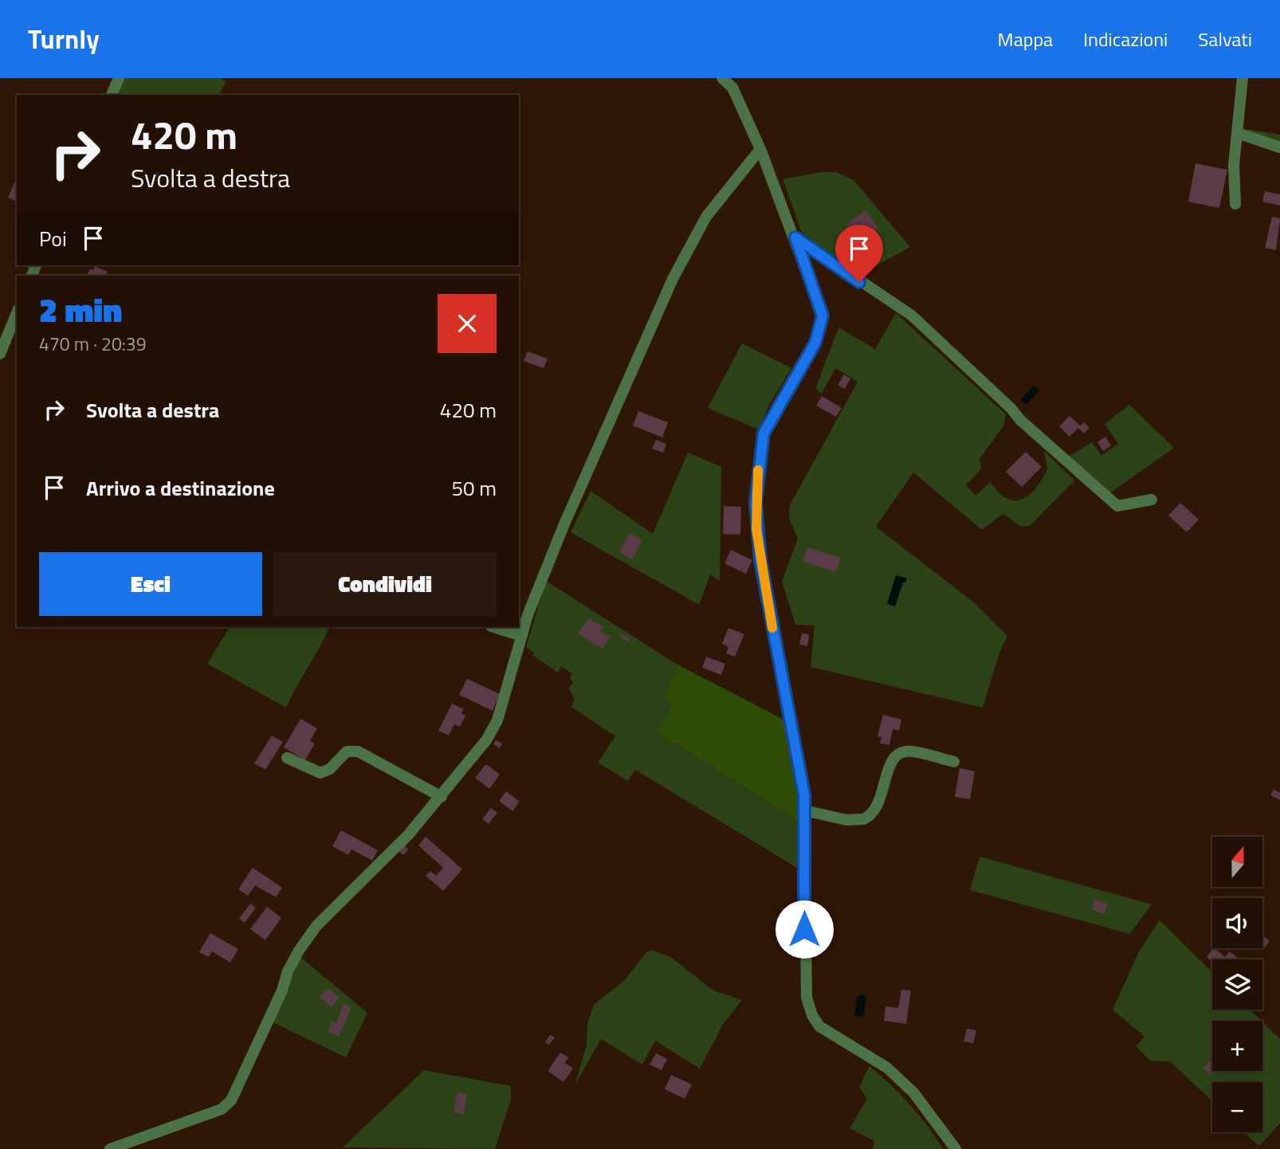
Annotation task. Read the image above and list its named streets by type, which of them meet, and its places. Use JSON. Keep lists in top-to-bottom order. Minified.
{"north":"top","page":{"header":"Turnly","nav":["Mappa","Indicazioni","Salvati"],"turn":["420 m","Svolta a destra"],"then":"Poi","heading":["2 min","470 m · 20:39"],"list":[{"name":"Svolta a destra","value":"420 m"},{"name":"Arrivo a destinazione","value":"50 m"}],"buttons":["Esci","Condividi"],"map_buttons":["+","−"]}}
